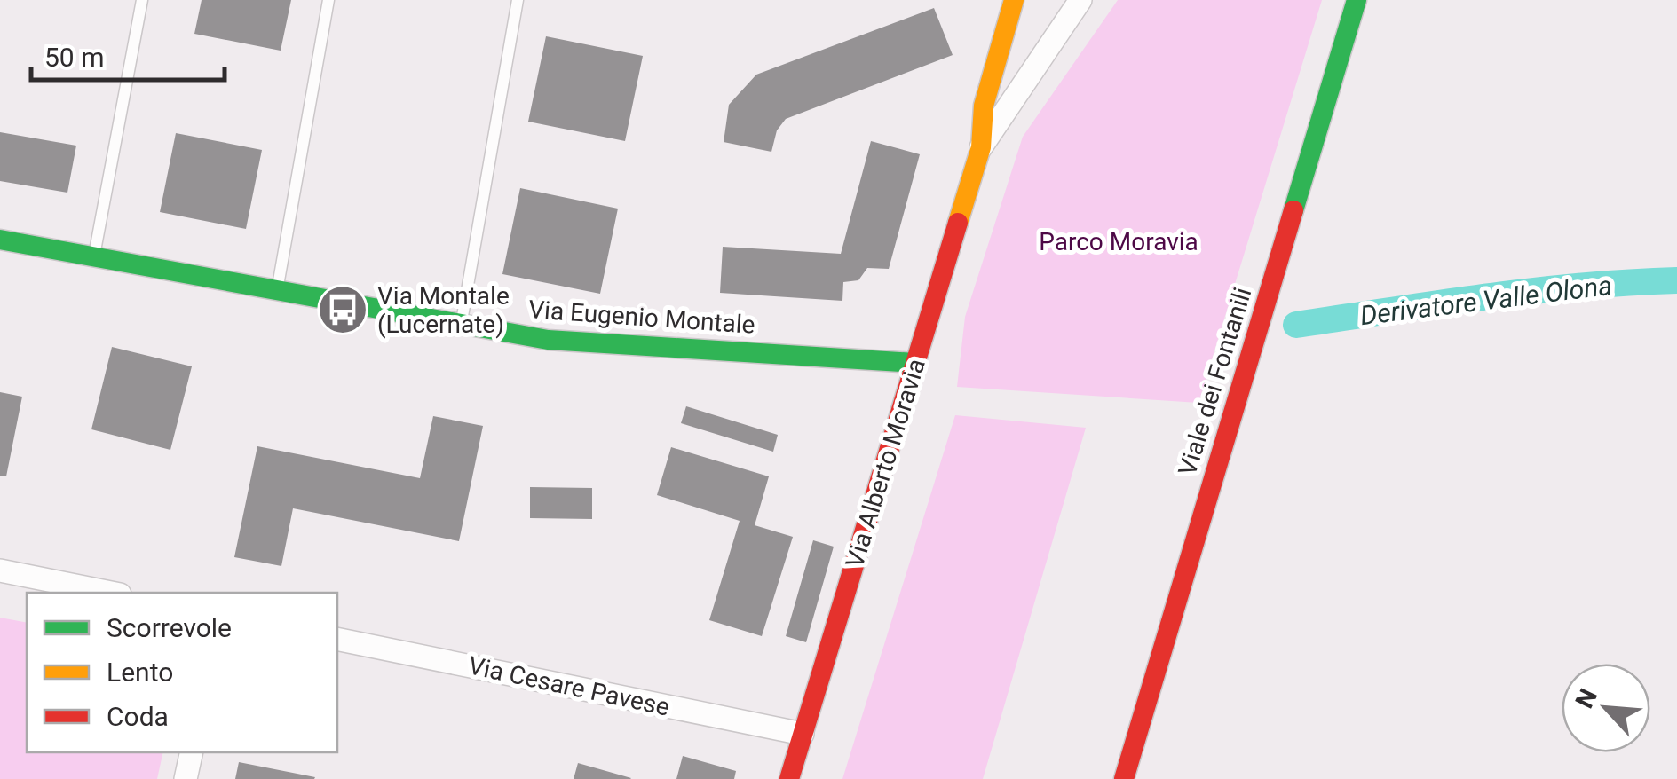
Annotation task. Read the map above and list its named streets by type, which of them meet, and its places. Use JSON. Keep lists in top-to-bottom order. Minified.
{"streets":{"street":["Via Eugenio Montale","Viale dei Fontanili","Via Alberto Moravia","Via Cesare Pavese"]},"crossings":[["Via Eugenio Montale","Via Alberto Moravia"],["Via Alberto Moravia","Via Cesare Pavese"]],"water":["Derivatore Valle Olona"],"parks":["Parco Moravia"],"places":{"bus stop":["Via Montale (Lucernate)"]},"legend":["Scorrevole","Lento","Coda"],"scale_bar":"50 m","north":"top left"}
